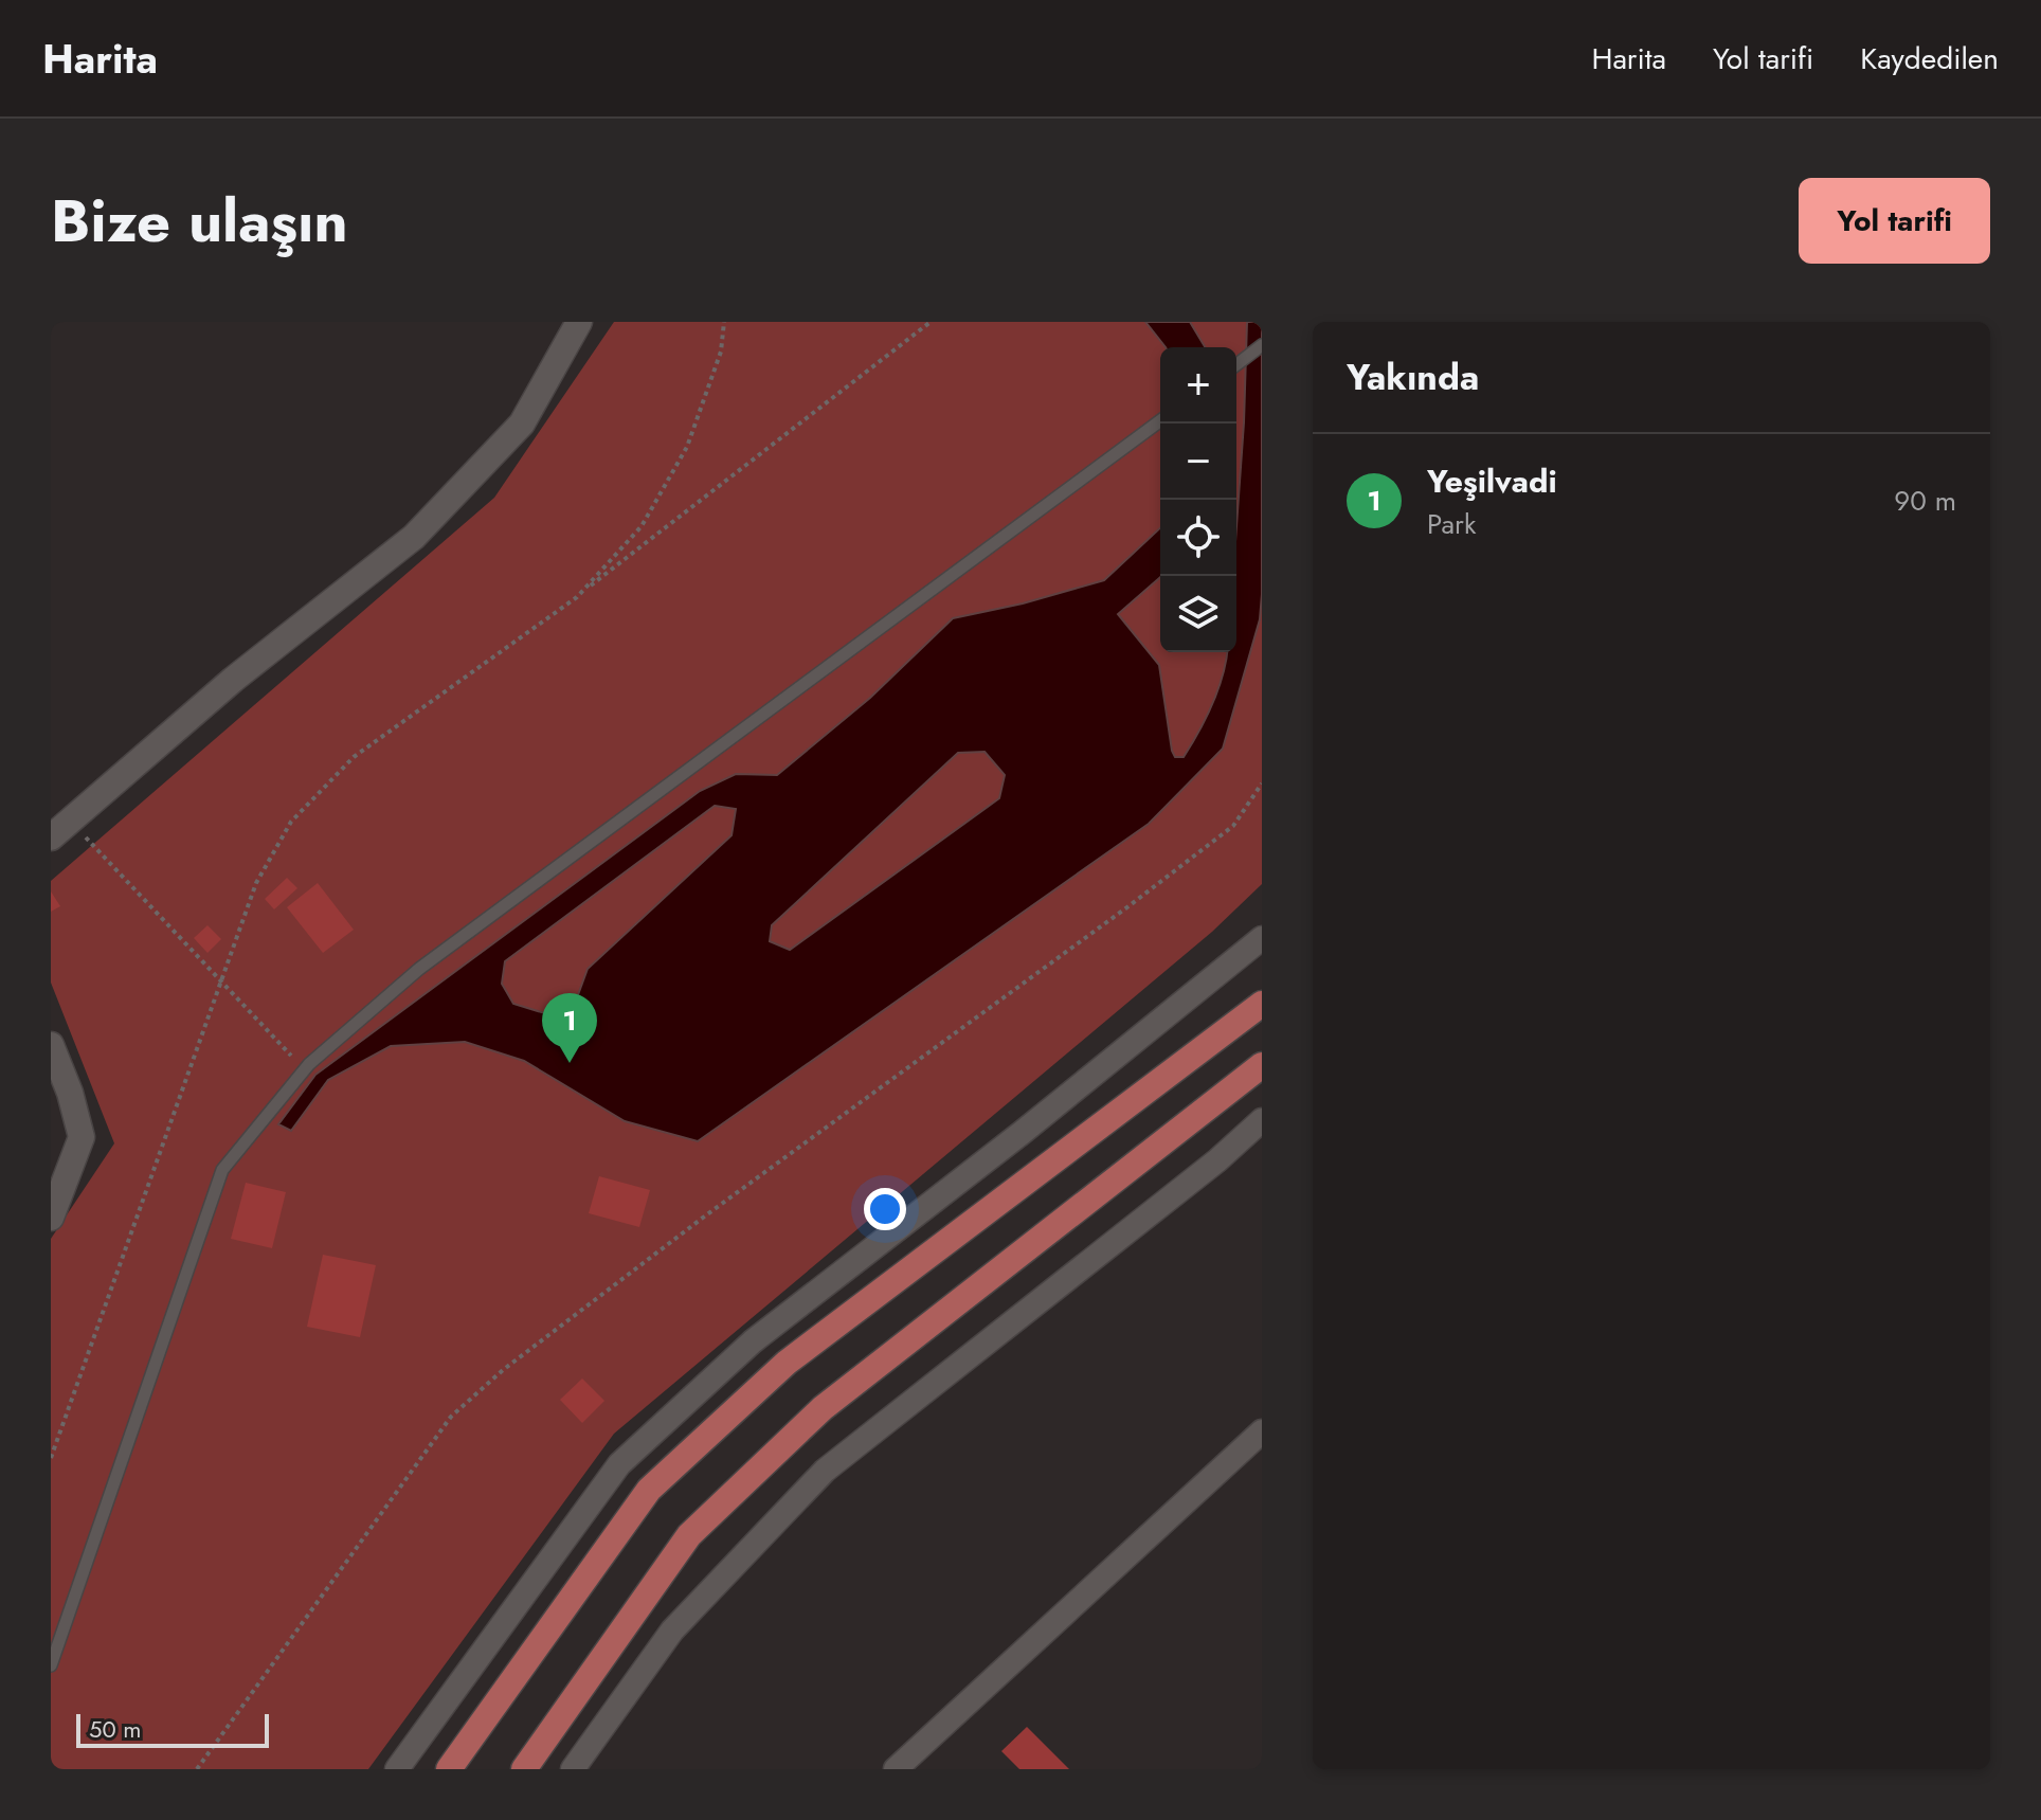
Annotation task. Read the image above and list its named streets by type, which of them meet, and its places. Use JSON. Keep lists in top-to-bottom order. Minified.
{"scale_bar":"50 m","page":{"header":"Harita","nav":["Harita","Yol tarifi","Kaydedilen"],"title":"Bize ulaşın","buttons":"Yol tarifi","heading":"Yakında","map_buttons":["+","−"],"list":[{"mark":"1","name":"Yeşilvadi","note":"Park","value":"90 m"}],"pins":"1","scale":"50 m"}}
